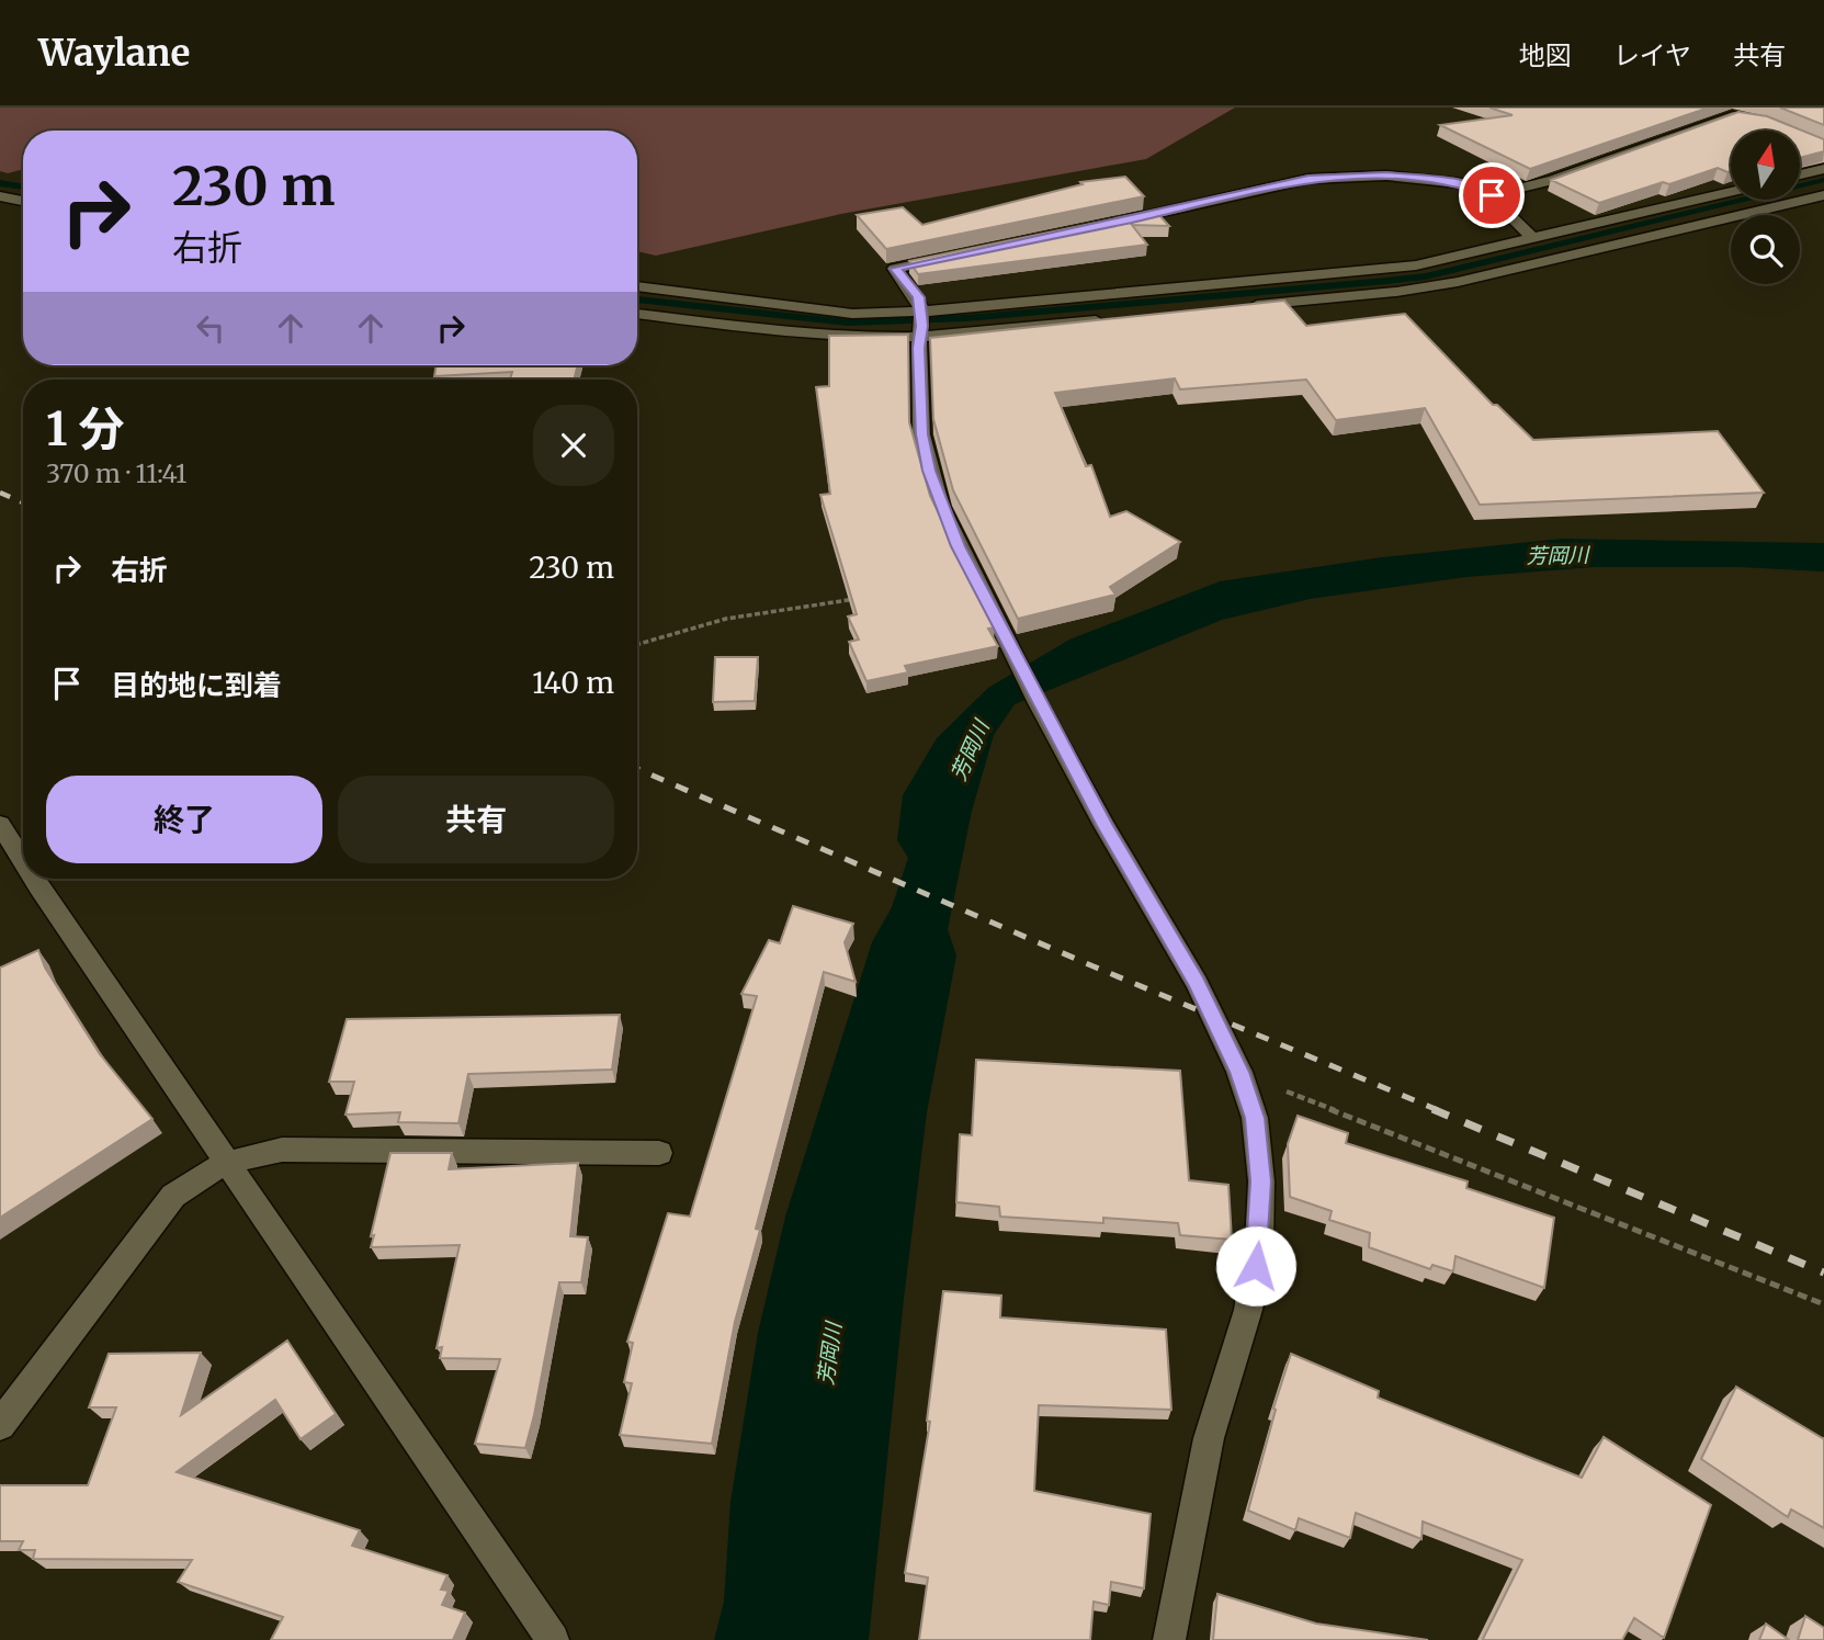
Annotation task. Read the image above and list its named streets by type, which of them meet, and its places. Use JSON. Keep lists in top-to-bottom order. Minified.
{"water":["芳岡川"],"north":"top","page":{"header":"Waylane","nav":["地図","レイヤ","共有"],"turn":["230 m","右折"],"heading":["1 分","370 m · 11:41"],"list":[{"name":"右折","value":"230 m"},{"name":"目的地に到着","value":"140 m"}],"buttons":["終了","共有"]}}
